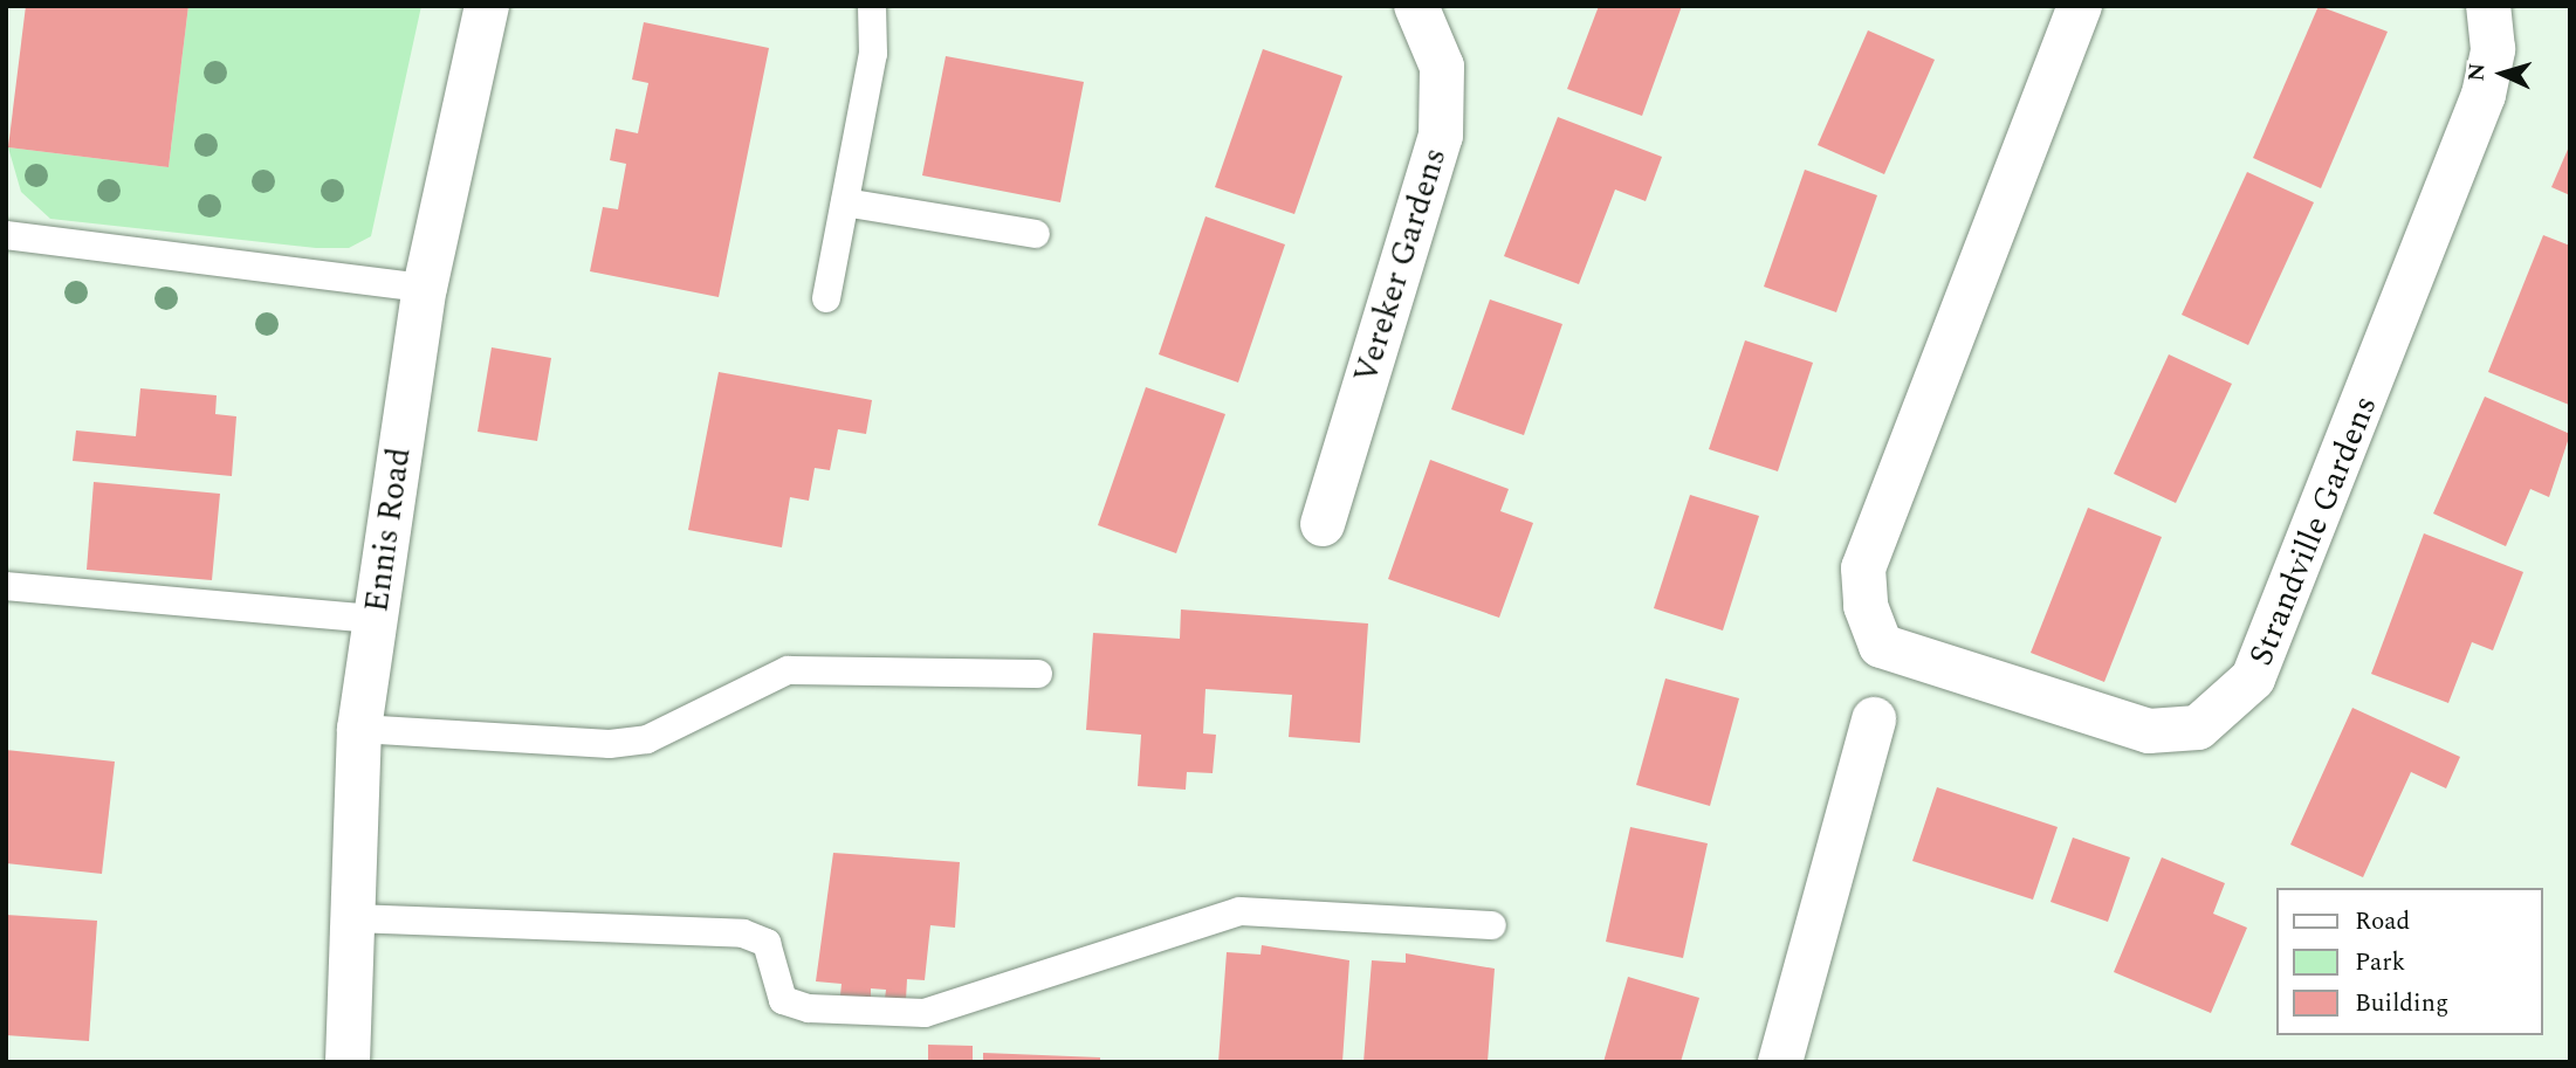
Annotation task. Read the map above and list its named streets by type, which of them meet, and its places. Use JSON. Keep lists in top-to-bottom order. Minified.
{"streets":{"street":["Vereker Gardens","Ennis Road","Strandville Gardens"]},"legend":["Road","Park","Building"],"north":"left"}
